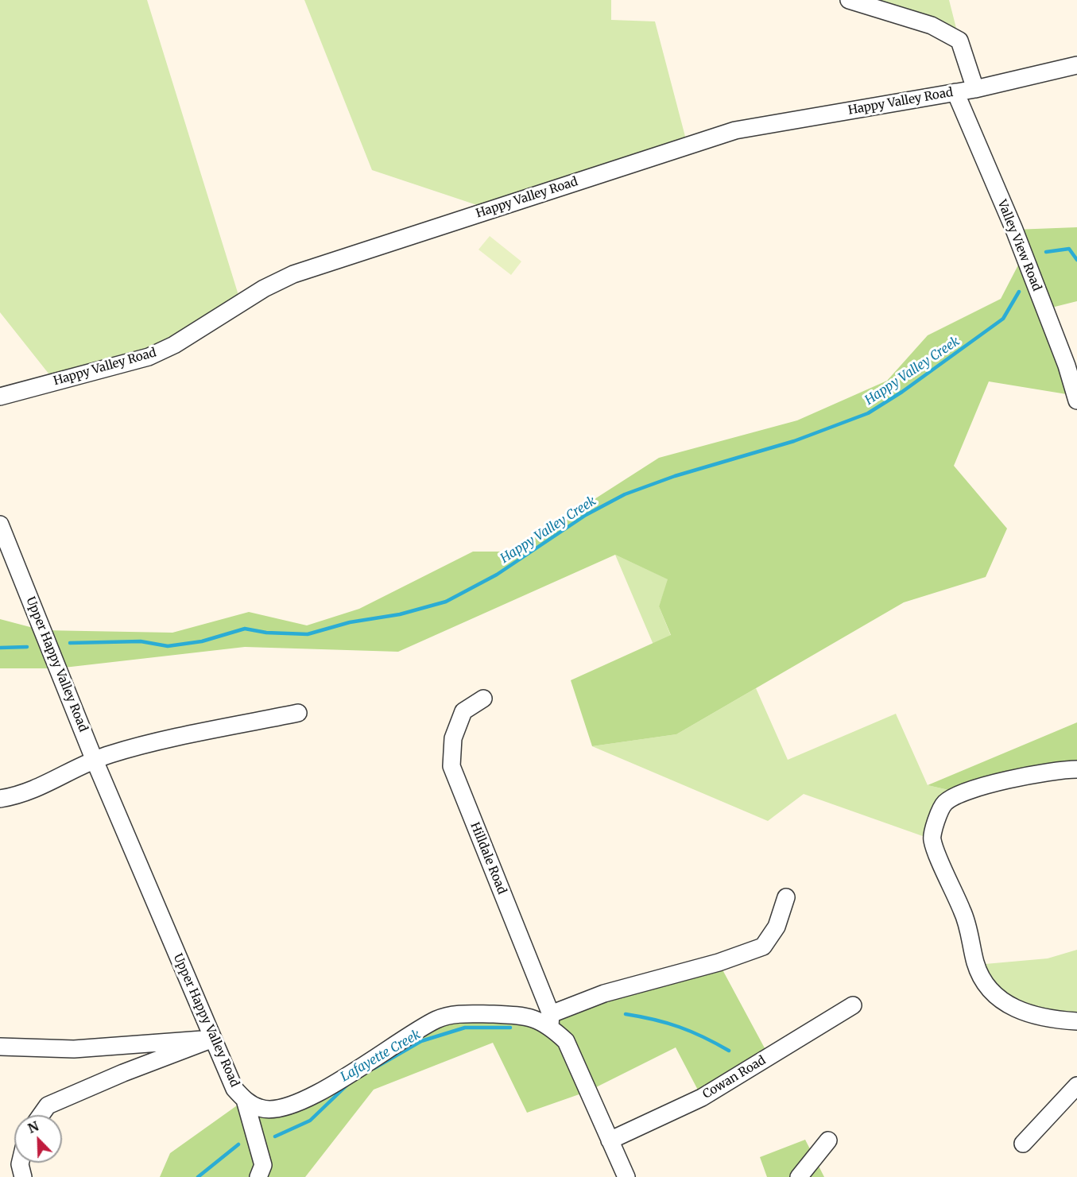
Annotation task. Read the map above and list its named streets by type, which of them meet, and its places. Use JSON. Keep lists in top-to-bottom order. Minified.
{"streets":{"street":["Happy Valley Road","Valley View Road","Upper Happy Valley Road","Hilldale Road","Cowan Road"]},"crossings":[["Happy Valley Road","Valley View Road"],["Upper Happy Valley Road","Hilldale Road"],["Upper Happy Valley Road","Cowan Road"]],"water":["Happy Valley Creek","Lafayette Creek"],"north":"top left"}
